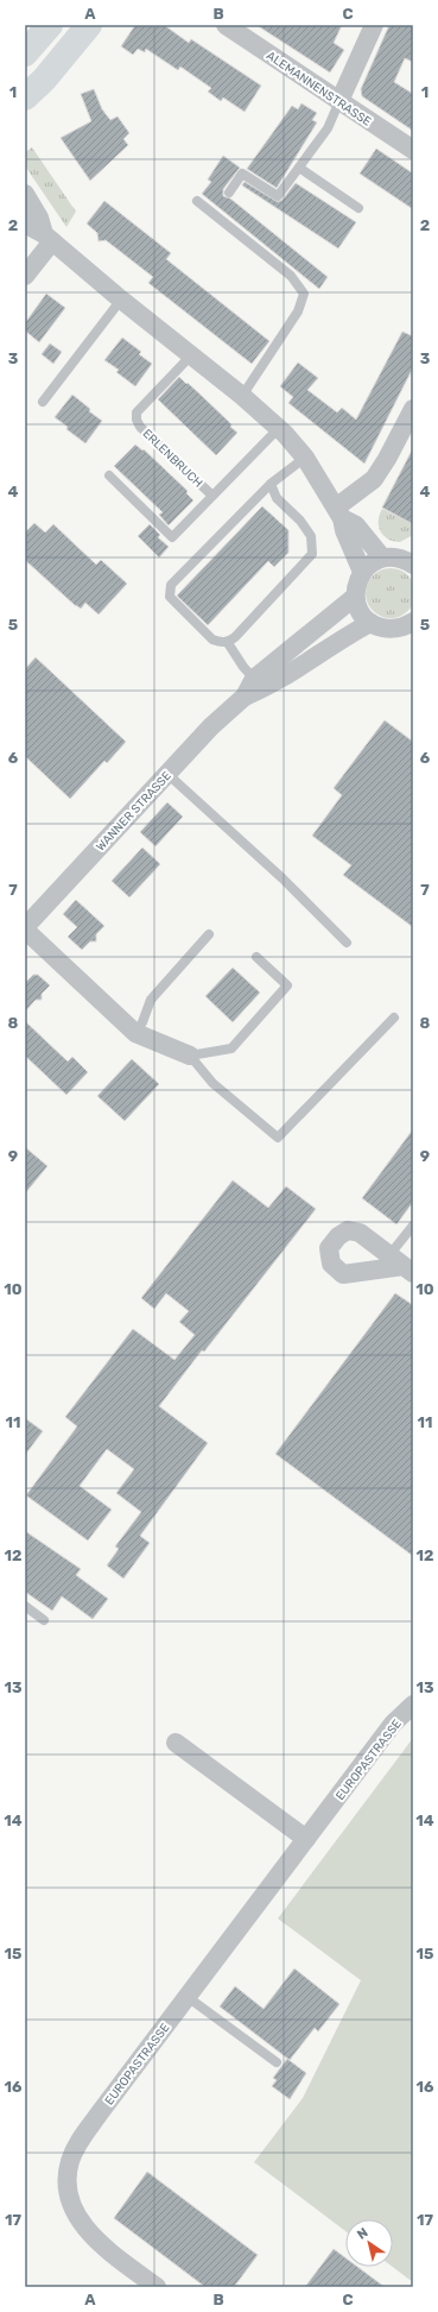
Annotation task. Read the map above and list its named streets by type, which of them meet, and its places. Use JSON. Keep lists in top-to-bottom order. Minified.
{"streets":{"street":["ALEMANNENSTRASSE","WANNER STRASSE","EUROPASTRASSE"],"lane":["ERLENBRUCH"]},"north":"top left","grid":{"columns":["A","B","C"],"rows":["1","2","3","4","5","6","7","8","9","10","11","12","13","14","15","16","17"]}}
